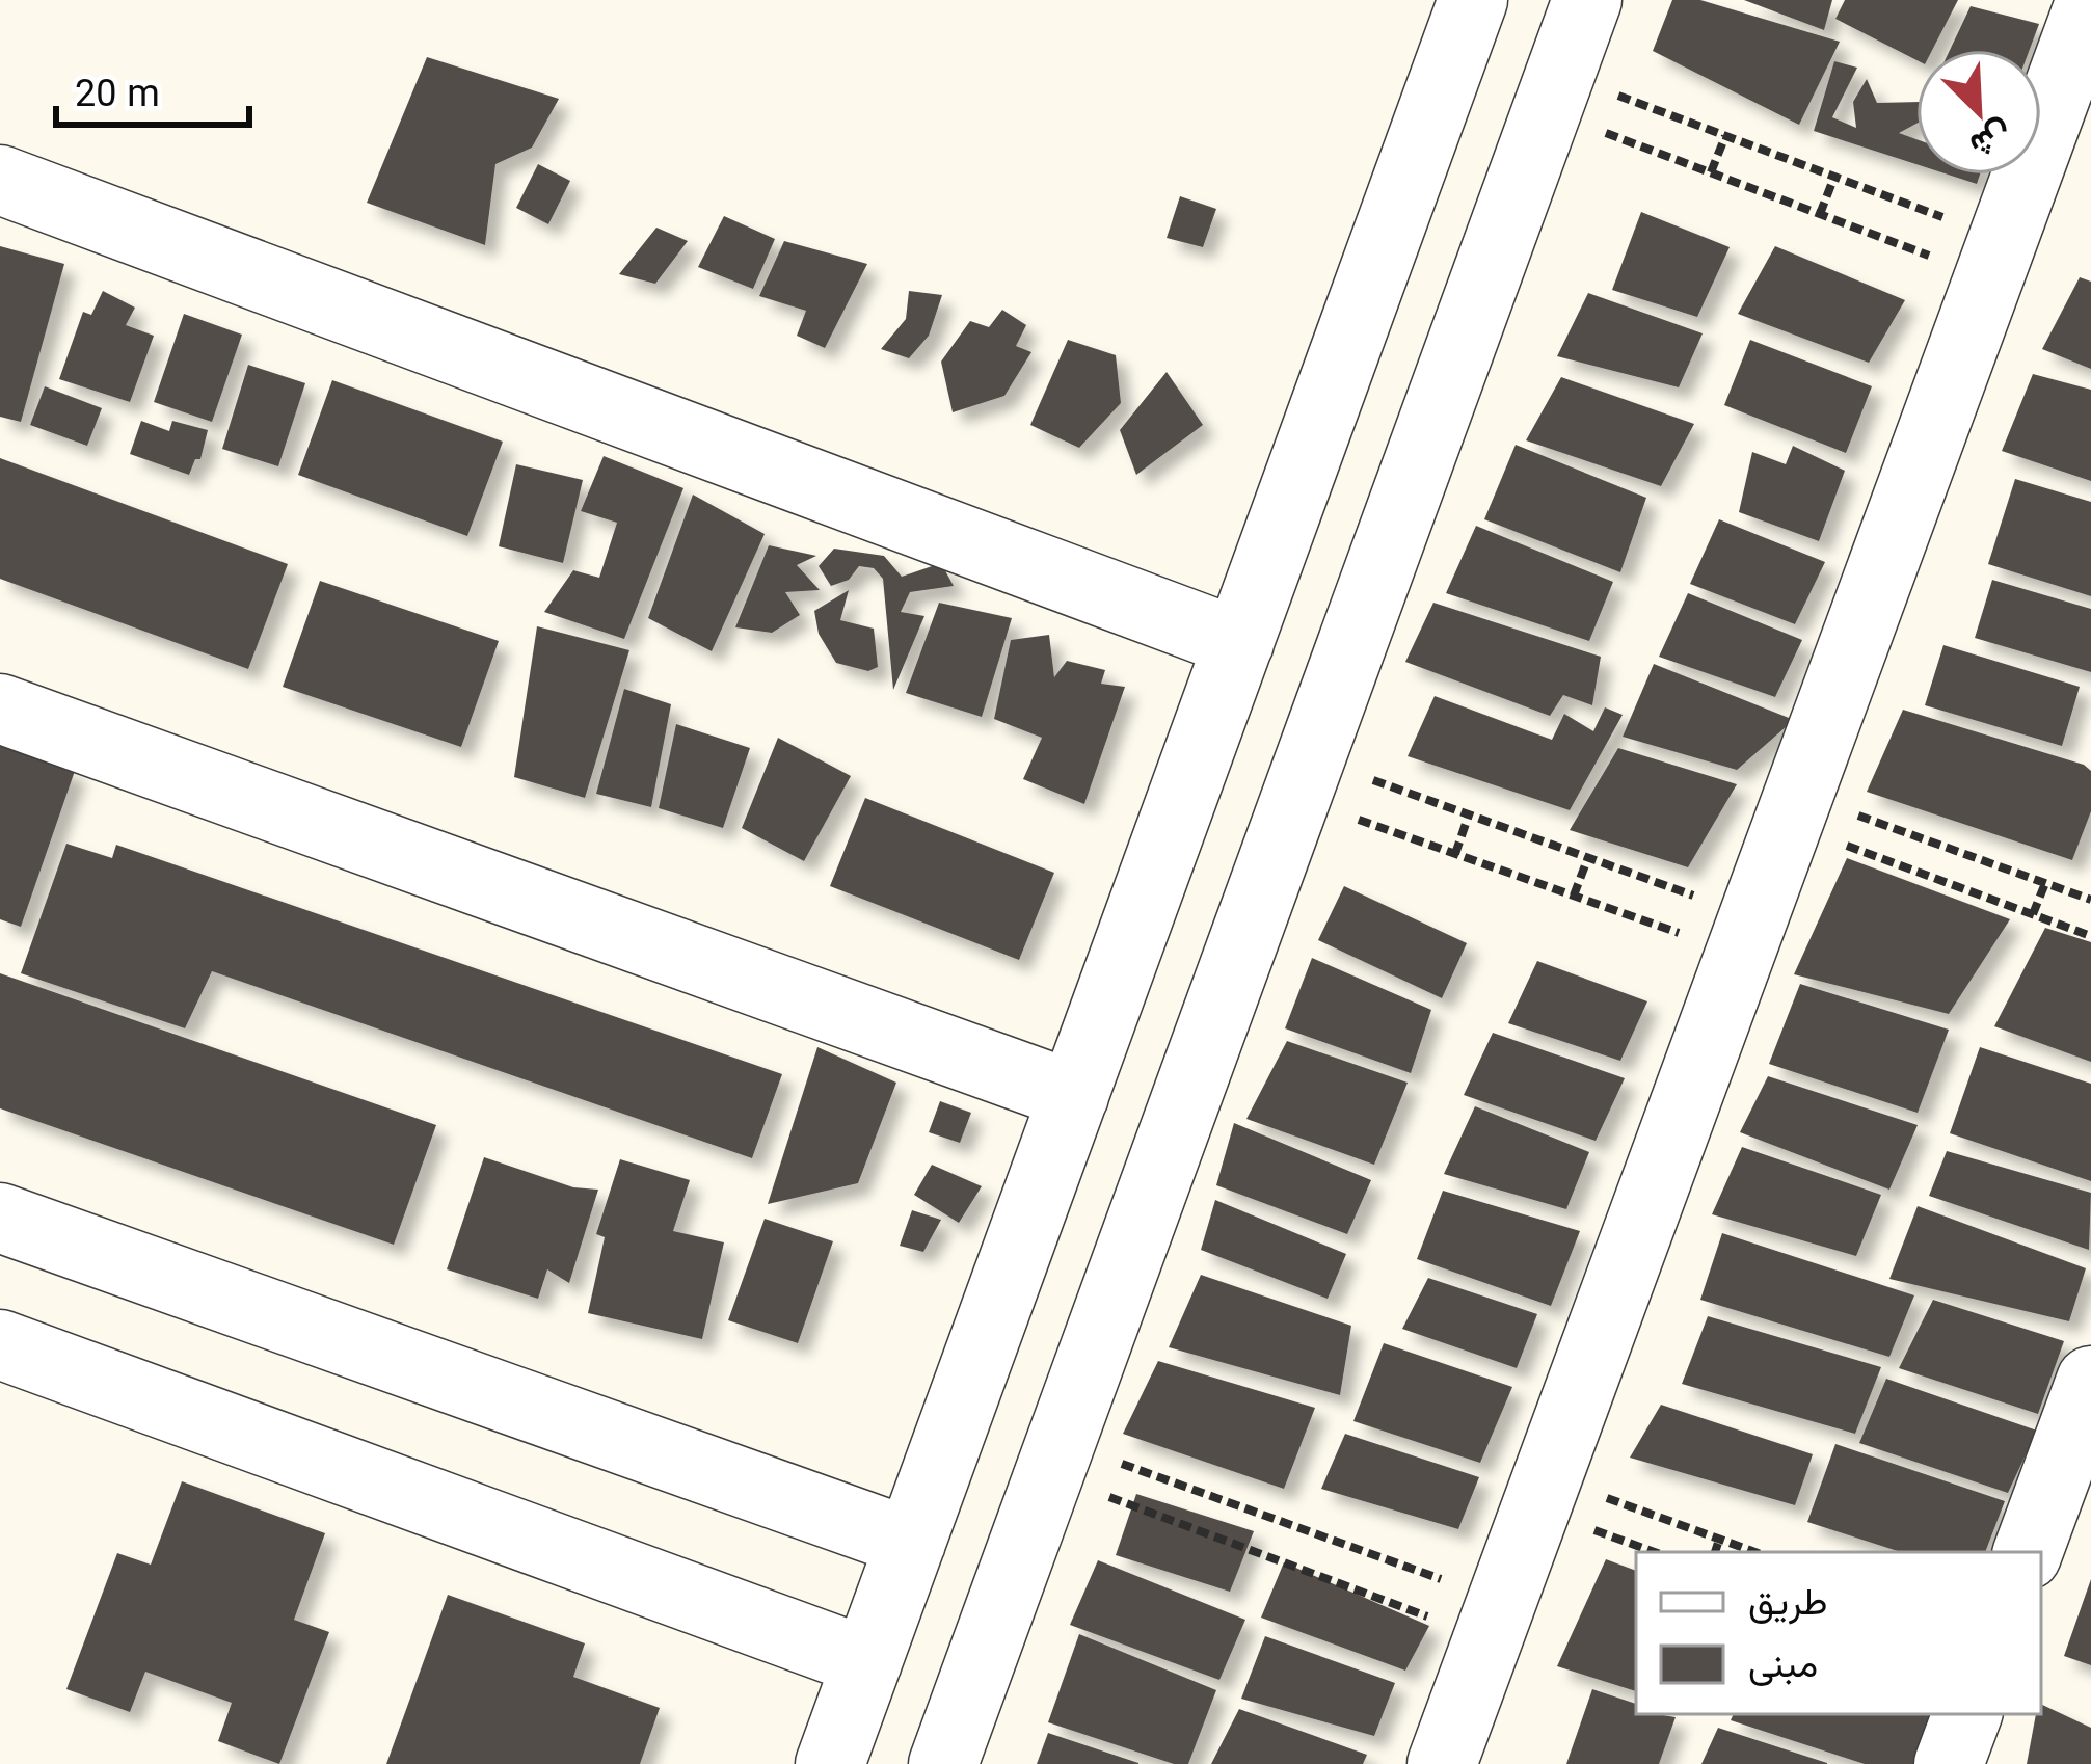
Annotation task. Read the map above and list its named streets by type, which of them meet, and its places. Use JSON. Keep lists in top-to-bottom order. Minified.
{"legend":["طريق","مبنى"],"scale_bar":"20 m","north":"bottom right"}
